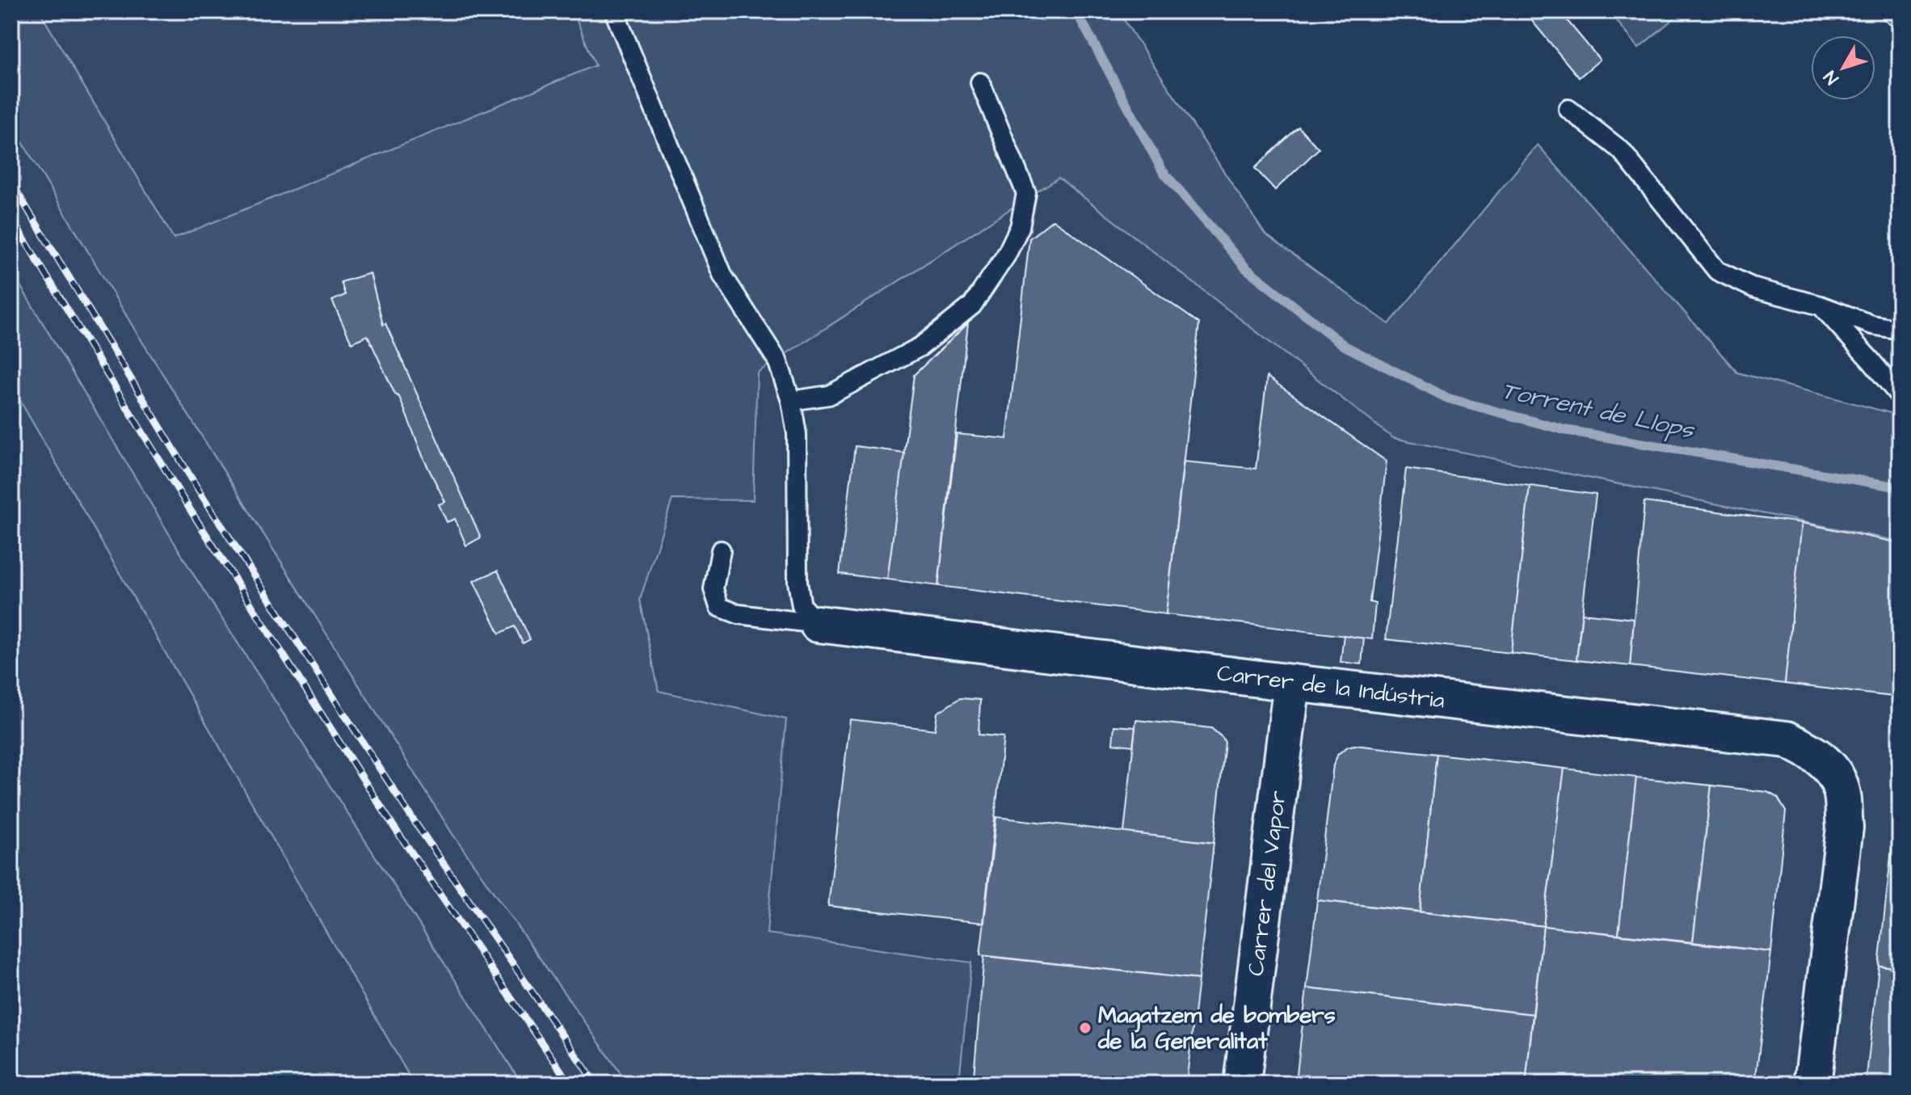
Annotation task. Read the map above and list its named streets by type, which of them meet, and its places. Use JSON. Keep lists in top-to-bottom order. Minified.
{"streets":{"street":["Carrer de la Indústria","Carrer del Vapor"]},"crossings":[["Carrer de la Indústria","Carrer del Vapor"]],"water":["Torrent de Llops"],"places":["Magatzem de bombers de la Generalitat"],"north":"bottom left"}
